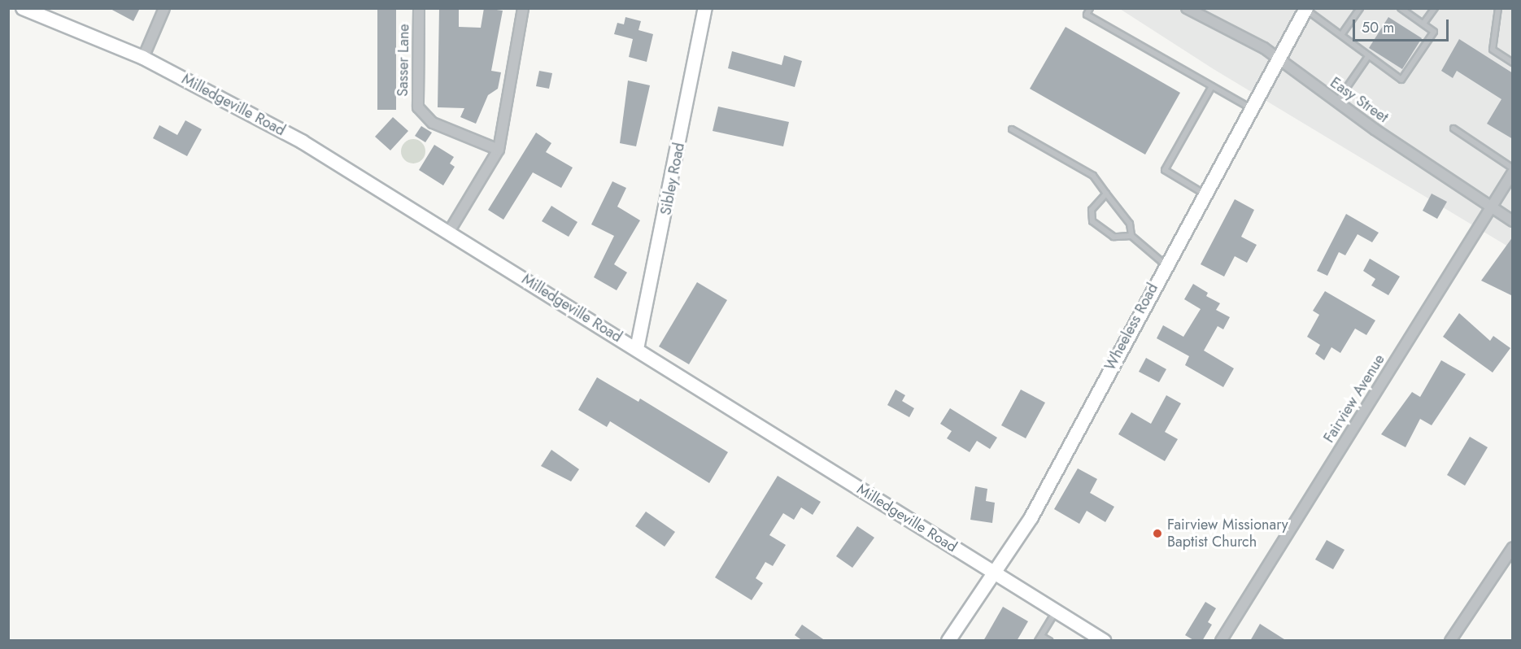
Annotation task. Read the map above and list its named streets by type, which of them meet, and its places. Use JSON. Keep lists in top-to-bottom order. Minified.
{"streets":{"street":["Sasser Lane","Easy Street","Milledgeville Road","Sibley Road","Wheeless Road","Fairview Avenue"]},"crossings":[["Easy Street","Wheeless Road"],["Easy Street","Fairview Avenue"],["Milledgeville Road","Sibley Road"],["Milledgeville Road","Wheeless Road"]],"places":["Fairview Missionary Baptist Church"],"scale_bar":"50 m"}
